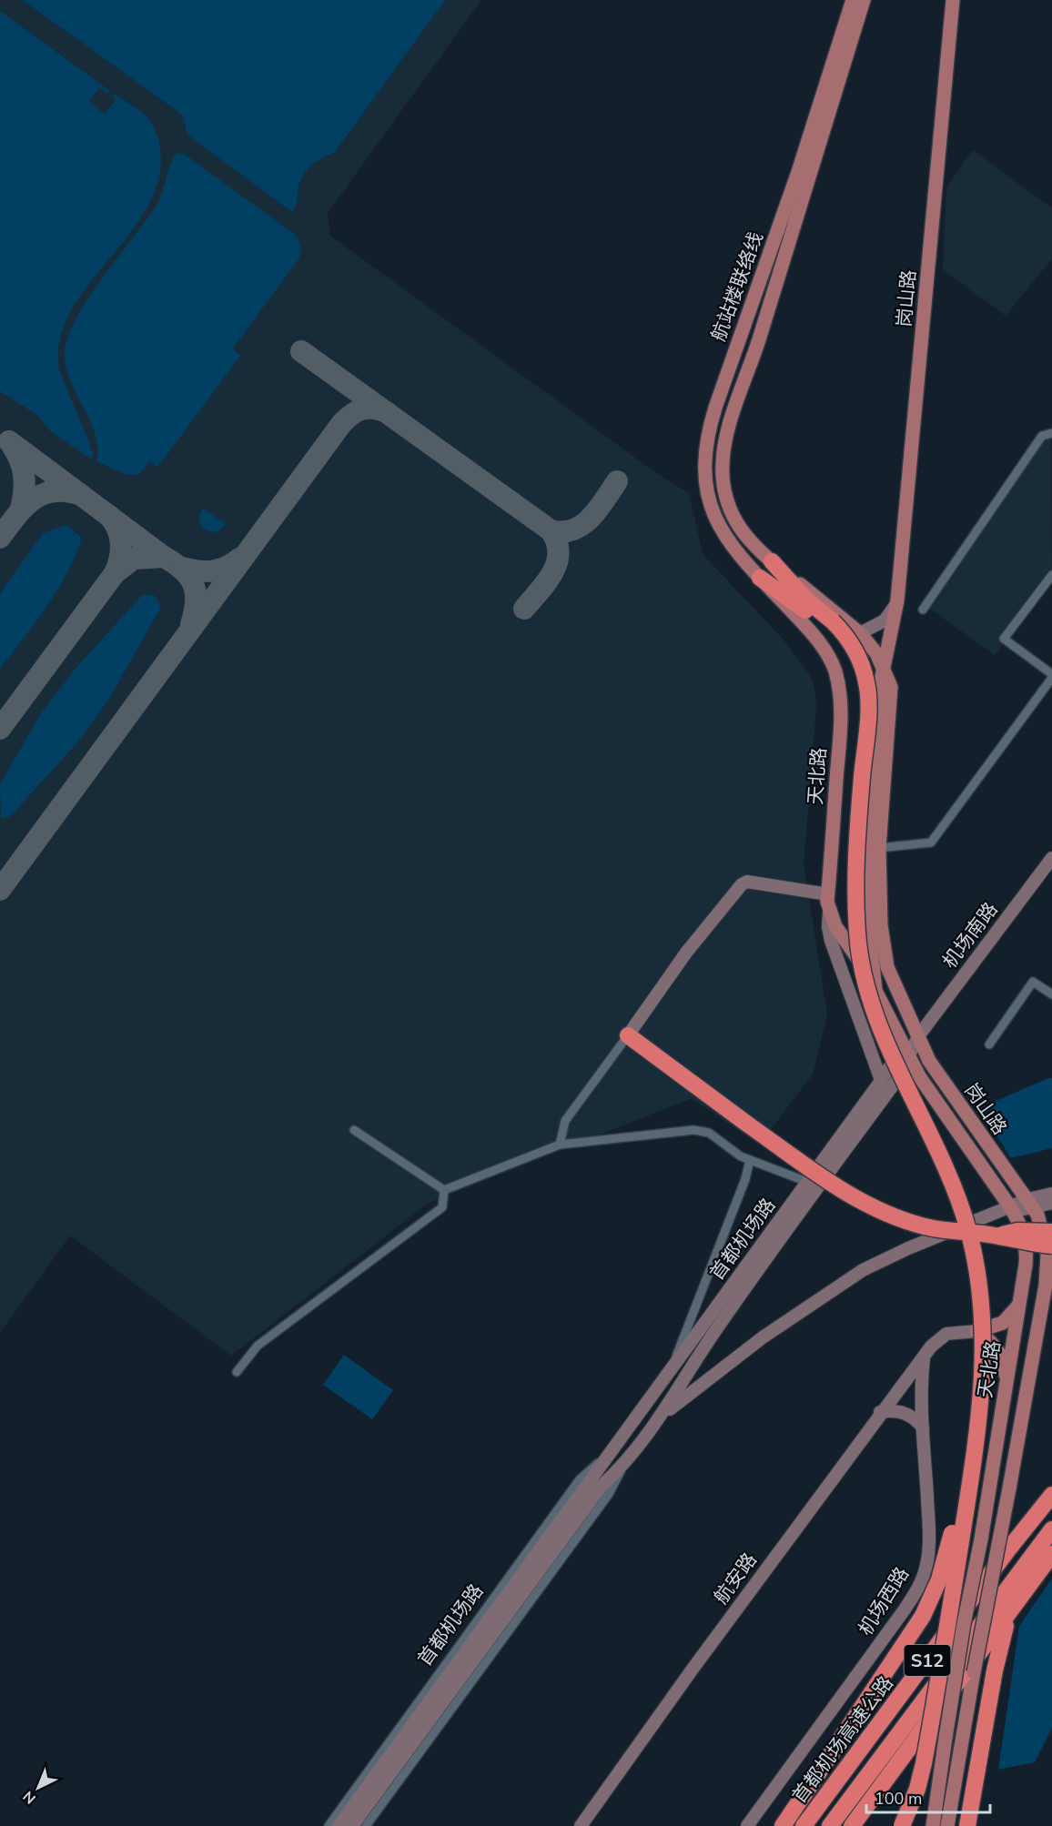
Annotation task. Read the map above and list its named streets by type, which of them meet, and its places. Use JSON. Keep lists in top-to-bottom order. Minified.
{"streets":{"highway":["S12","首都机场高速公路"],"main road":["航站楼联络线","岗山路","天北路"],"street":["机场南路","首都机场路","航安路","机场西路"]},"crossings":[["航站楼联络线","天北路"],["岗山路","天北路"],["岗山路","机场南路"],["岗山路","首都机场路"],["天北路","首都机场路"],["航安路","机场西路"]],"scale_bar":"100 m","north":"bottom left"}
